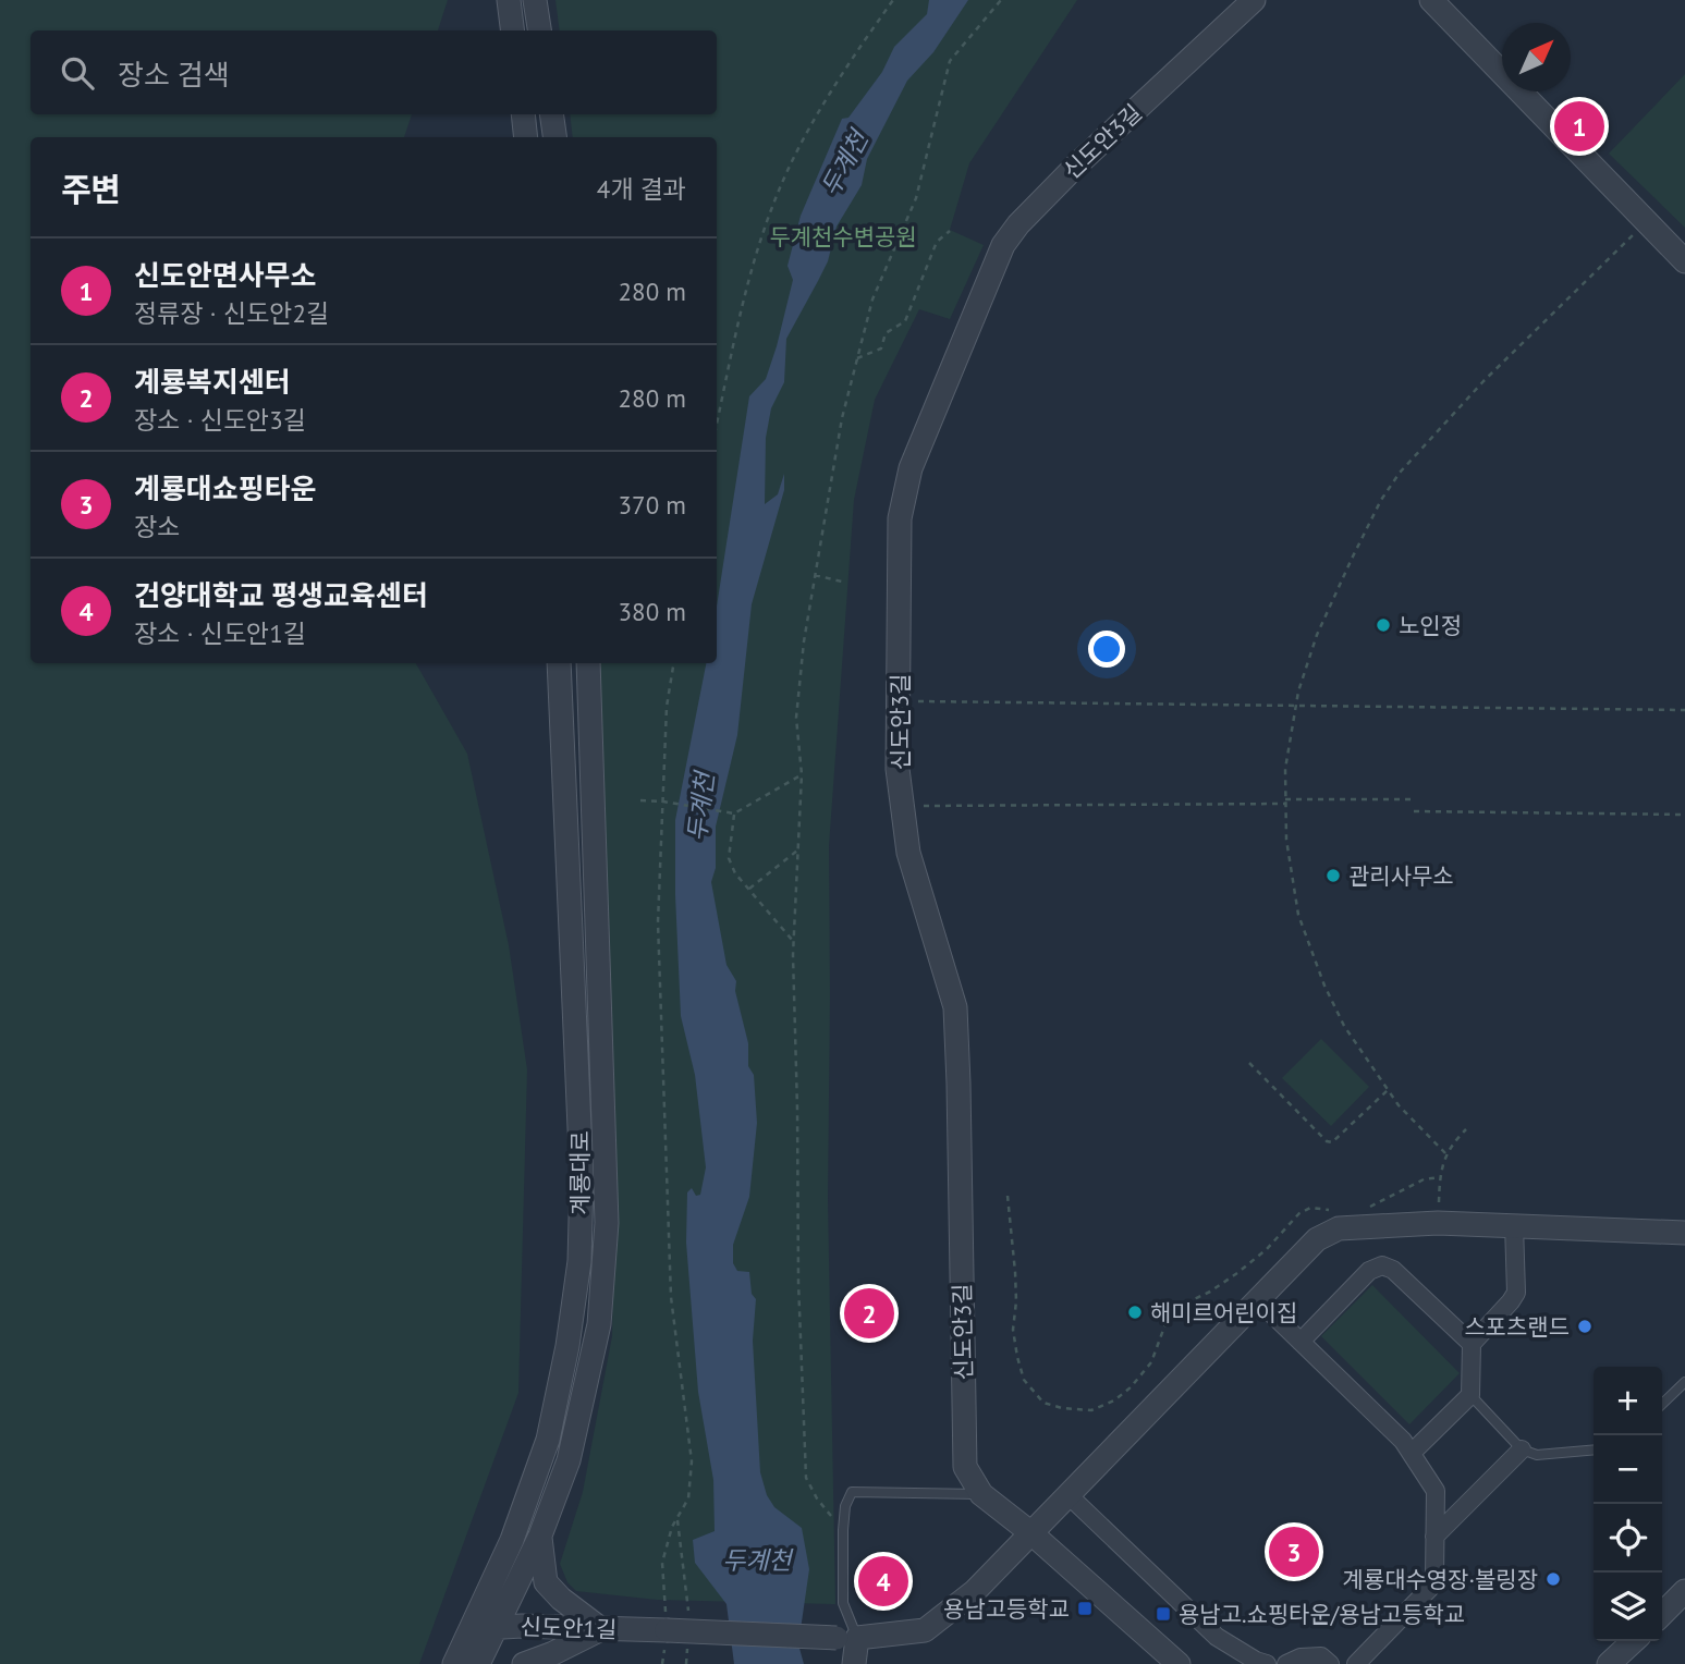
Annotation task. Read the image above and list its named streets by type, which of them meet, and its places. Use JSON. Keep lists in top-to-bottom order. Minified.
{"streets":{"street":["신도안3길","계룡대로","신도안1길"]},"crossings":[["계룡대로","신도안1길"]],"water":["두계천"],"parks":["두계천수변공원"],"places":{"other":["노인정","관리사무소","해미르어린이집","스포츠랜드","계룡대수영장·볼링장"],"transit":["용남고등학교","용남고.쇼핑타운/용남고등학교"]},"north":"top right","page":{"search":"장소 검색","pins":["1","2","3","4"],"heading":["주변","4개 결과"],"list":[{"mark":"1","name":"신도안면사무소","note":"정류장 · 신도안2길","value":"280 m"},{"mark":"2","name":"계룡복지센터","note":"장소 · 신도안3길","value":"280 m"},{"mark":"3","name":"계룡대쇼핑타운","note":"장소","value":"370 m"},{"mark":"4","name":"건양대학교 평생교육센터","note":"장소 · 신도안1길","value":"380 m"}],"map_buttons":["+","−"]}}
